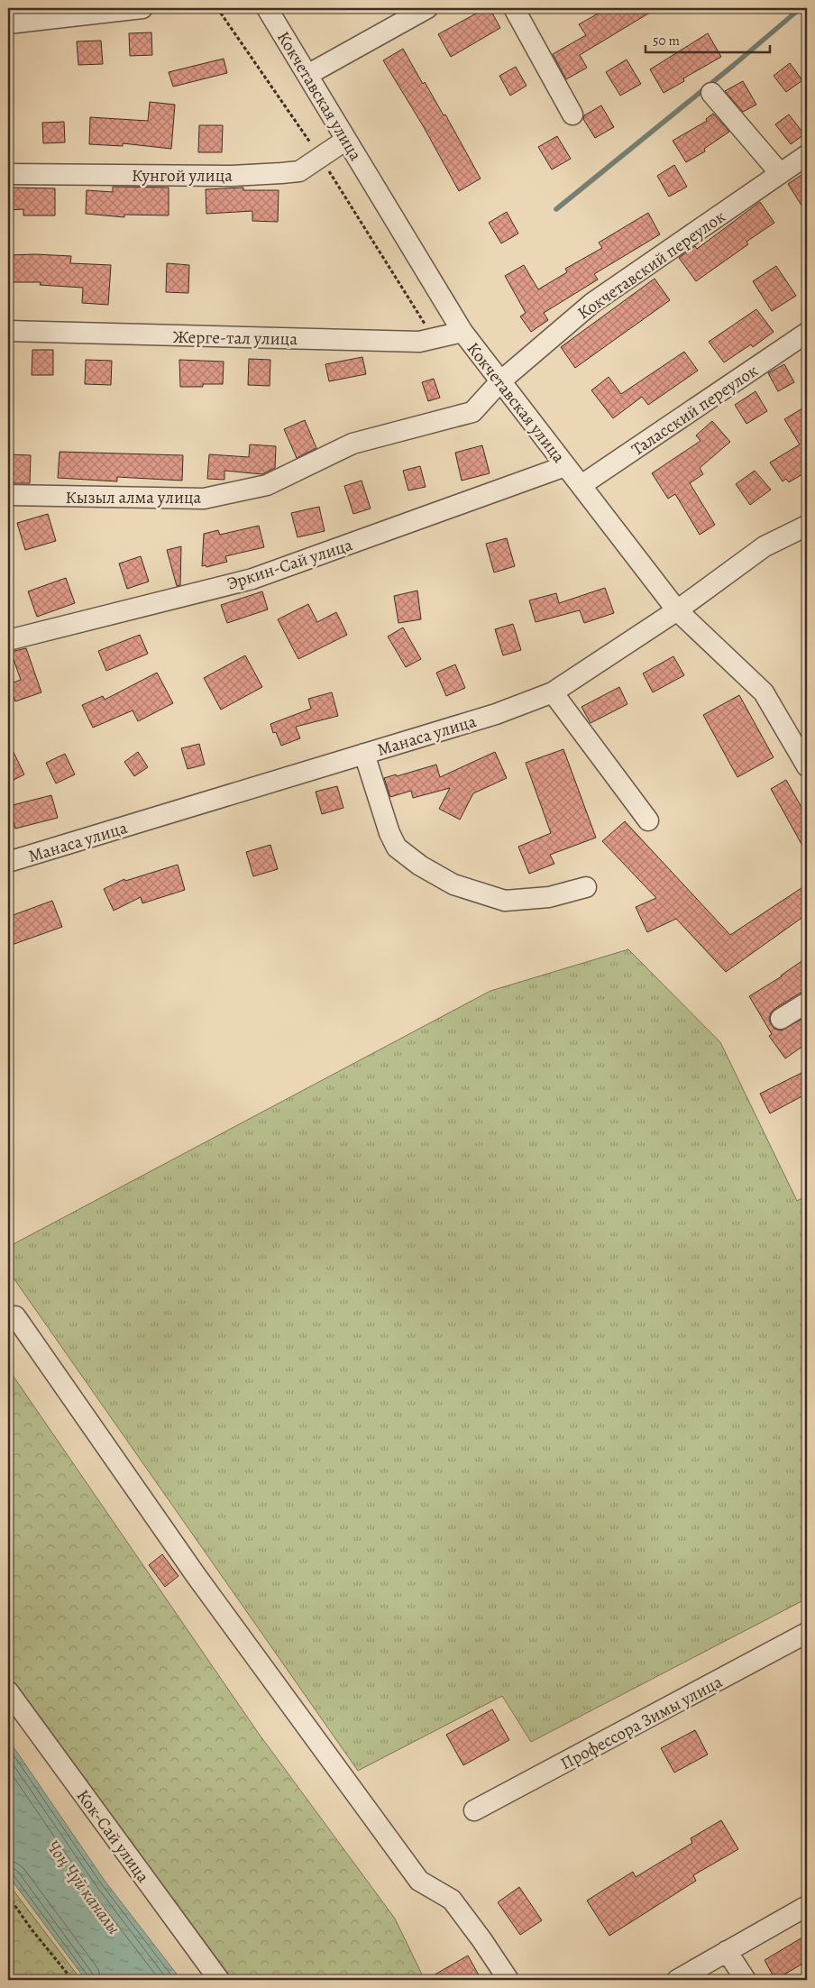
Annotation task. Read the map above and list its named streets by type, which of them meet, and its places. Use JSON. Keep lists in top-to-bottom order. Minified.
{"streets":{"street":["Кокчетавская улица","Кунгой улица","Кокчетавский переулок","Жерге-тал улица","Таласский переулок","Кызыл алма улица","Эркин-Сай улица","Манаса улица","Профессора Зимы улица","Кок-Сай улица"]},"crossings":[["Кокчетавская улица","Кунгой улица"],["Кокчетавская улица","Кокчетавский переулок"],["Кокчетавская улица","Жерге-тал улица"],["Кокчетавская улица","Таласский переулок"],["Кокчетавская улица","Кызыл алма улица"],["Кокчетавская улица","Эркин-Сай улица"],["Кокчетавская улица","Манаса улица"],["Кокчетавский переулок","Кызыл алма улица"]],"water":["Чоң Чүй каналы"],"scale_bar":"50 m"}
